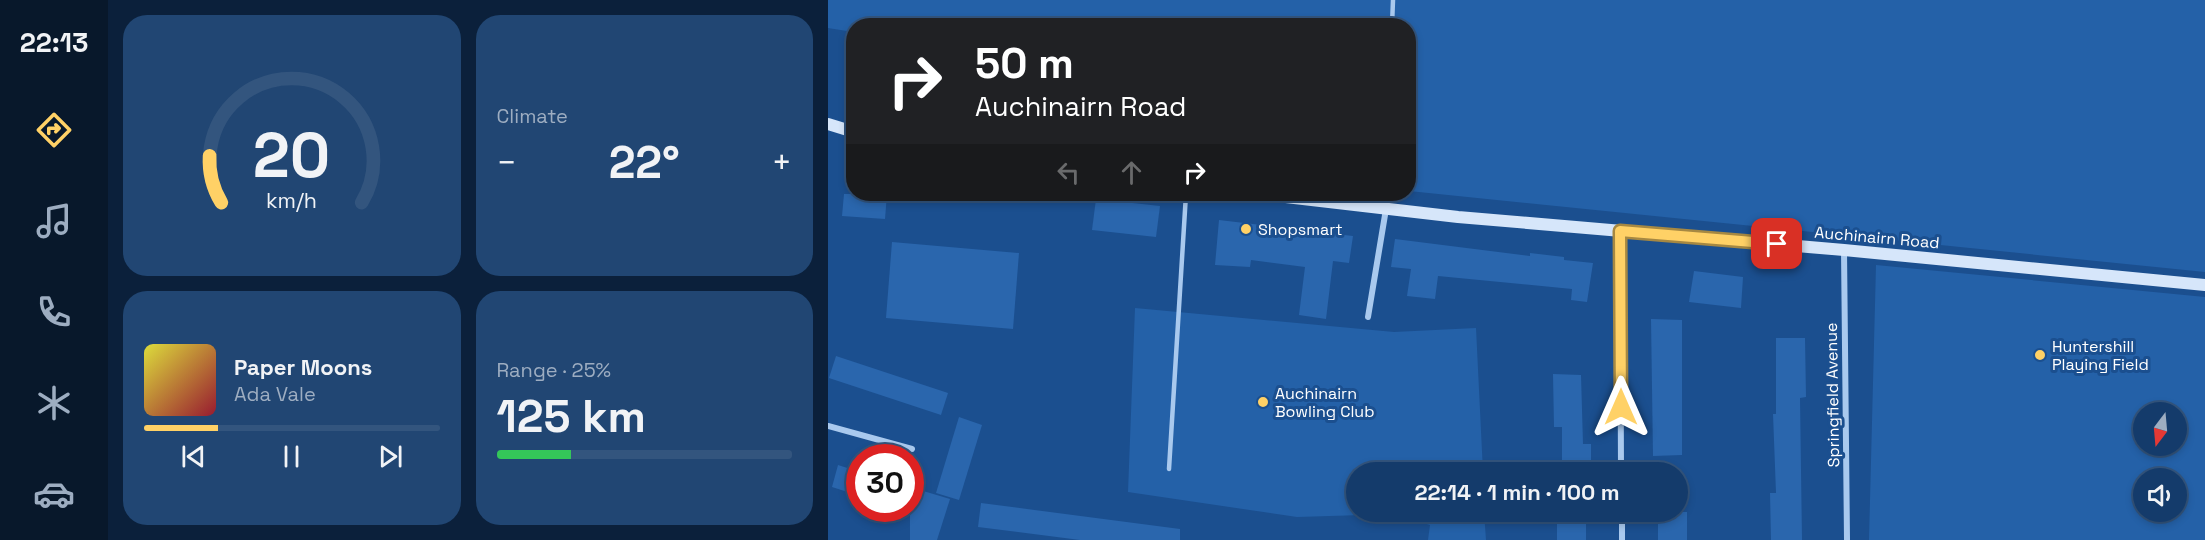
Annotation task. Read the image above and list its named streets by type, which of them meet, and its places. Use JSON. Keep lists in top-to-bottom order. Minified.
{"streets":{"main road":["Auchinairn Road"],"street":["Springfield Avenue"]},"crossings":[["Auchinairn Road","Springfield Avenue"]],"places":["Shopsmart","Huntershill Playing Field","Auchinairn Bowling Club"],"north":"bottom","page":{"tabs":"22:13","tile":["Climate",["Range · 25%","125 km"]],"turn":["50 m","Auchinairn Road"],"heat":["−","22°","+"],"song":["Paper Moons","Ada Vale"],"limit":"30","trip":"22:14 · 1 min · 100 m","gauge":["20","km/h"]}}
